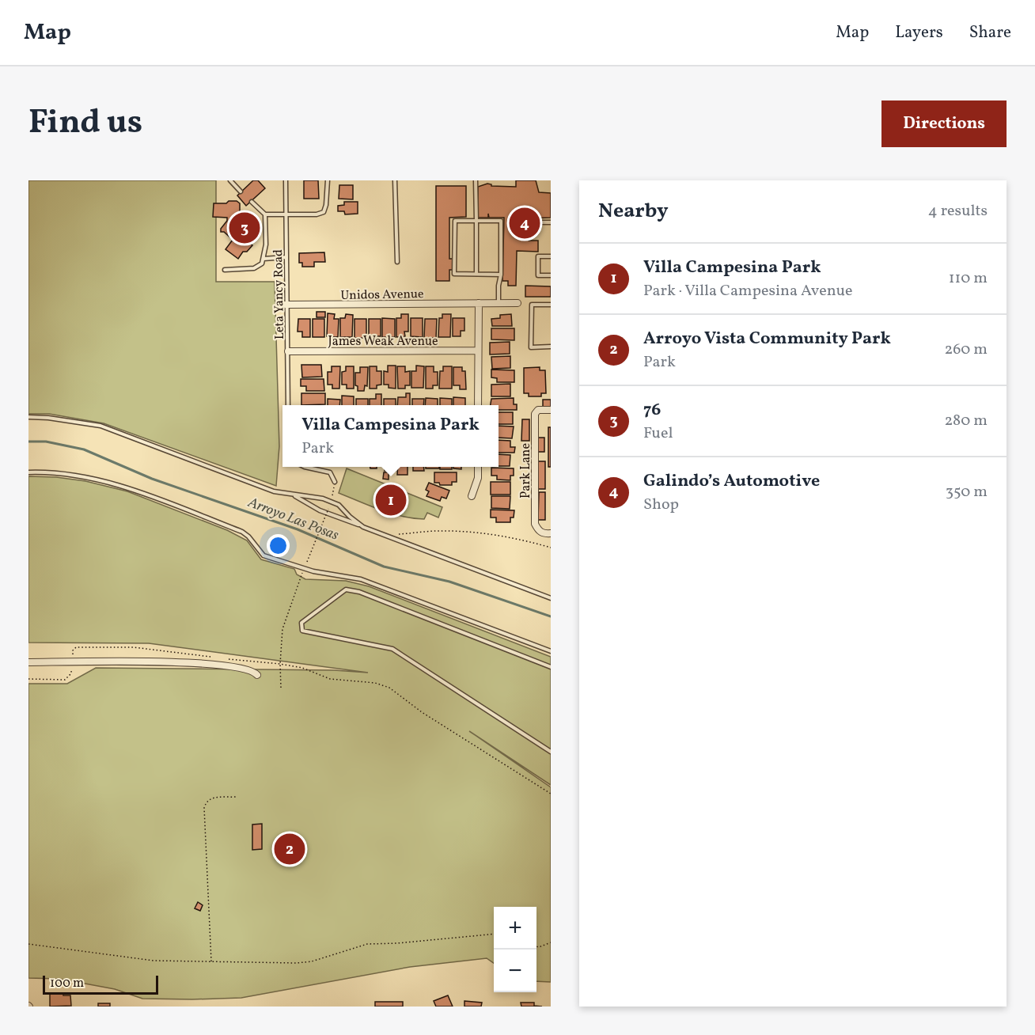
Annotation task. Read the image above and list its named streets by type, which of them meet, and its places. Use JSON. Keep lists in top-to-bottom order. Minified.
{"streets":{"street":["Unidos Avenue","James Weak Avenue","Park Lane"],"lane":["Leta Yancy Road"]},"crossings":[["Unidos Avenue","Leta Yancy Road"],["Leta Yancy Road","James Weak Avenue"]],"water":["Arroyo Las Posas"],"scale_bar":"100 m","page":{"header":"Map","nav":["Map","Layers","Share"],"title":"Find us","buttons":"Directions","heading":["Nearby","4 results"],"pins":["4","3","1","2"],"list":[{"mark":"1","name":"Villa Campesina Park","note":"Park · Villa Campesina Avenue","value":"110 m"},{"mark":"2","name":"Arroyo Vista Community Park","note":"Park","value":"260 m"},{"mark":"3","name":"76","note":"Fuel","value":"280 m"},{"mark":"4","name":"Galindo’s Automotive","note":"Shop","value":"350 m"}],"popup":["Villa Campesina Park","Park"],"map_buttons":["+","−"],"scale":"100 m"}}
